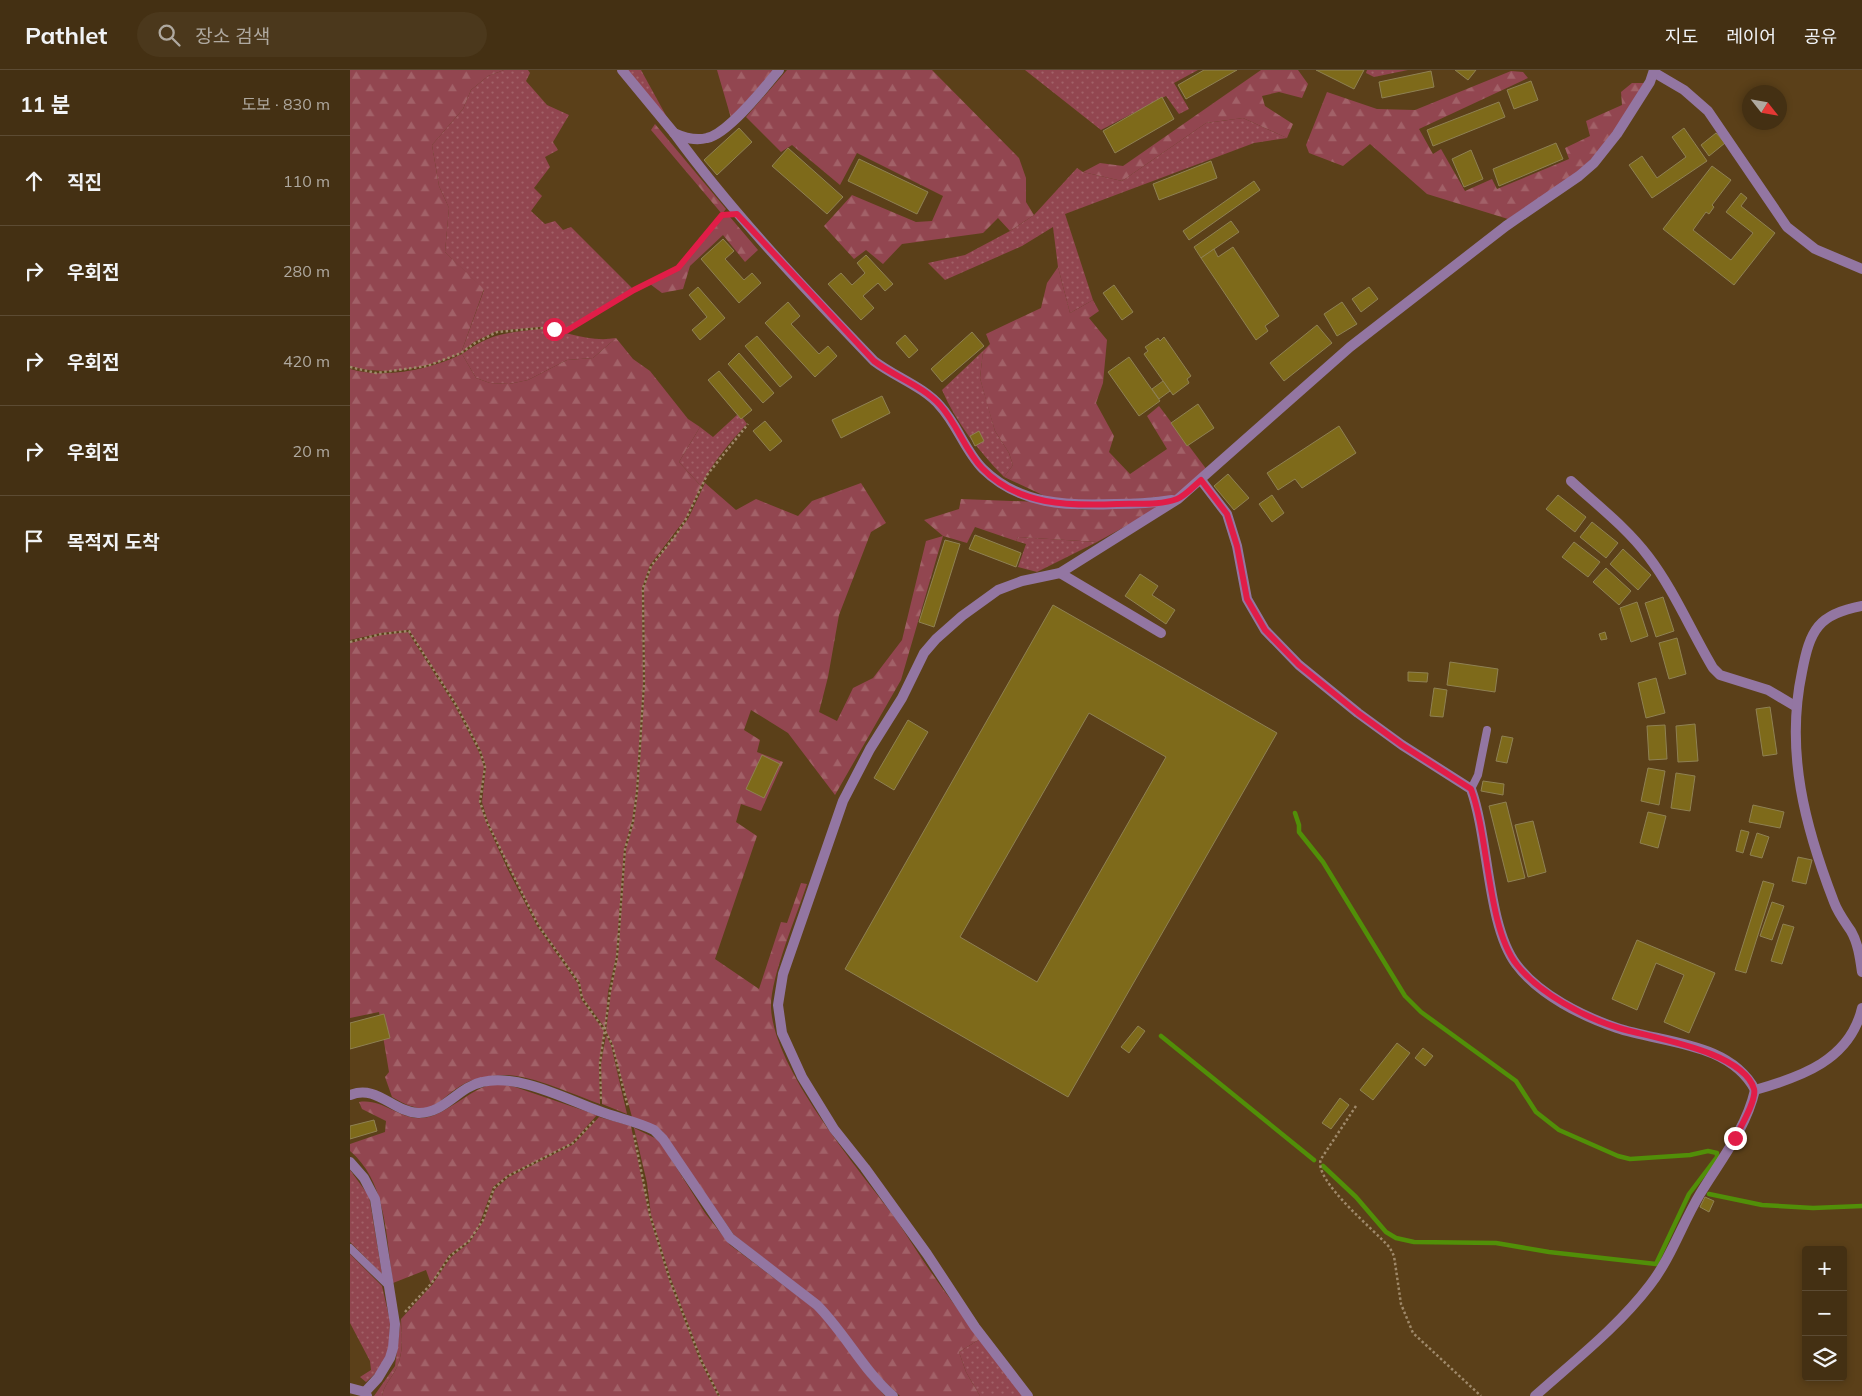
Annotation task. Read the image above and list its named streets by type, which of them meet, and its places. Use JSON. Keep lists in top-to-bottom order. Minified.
{"north":"bottom right","page":{"header":"Pathlet","search":"장소 검색","nav":["지도","레이어","공유"],"heading":["11 분","도보 · 830 m"],"list":[["직진","110 m"],["우회전","280 m"],["우회전","420 m"],["우회전","20 m"],"목적지 도착"],"map_buttons":["+","−"]}}
